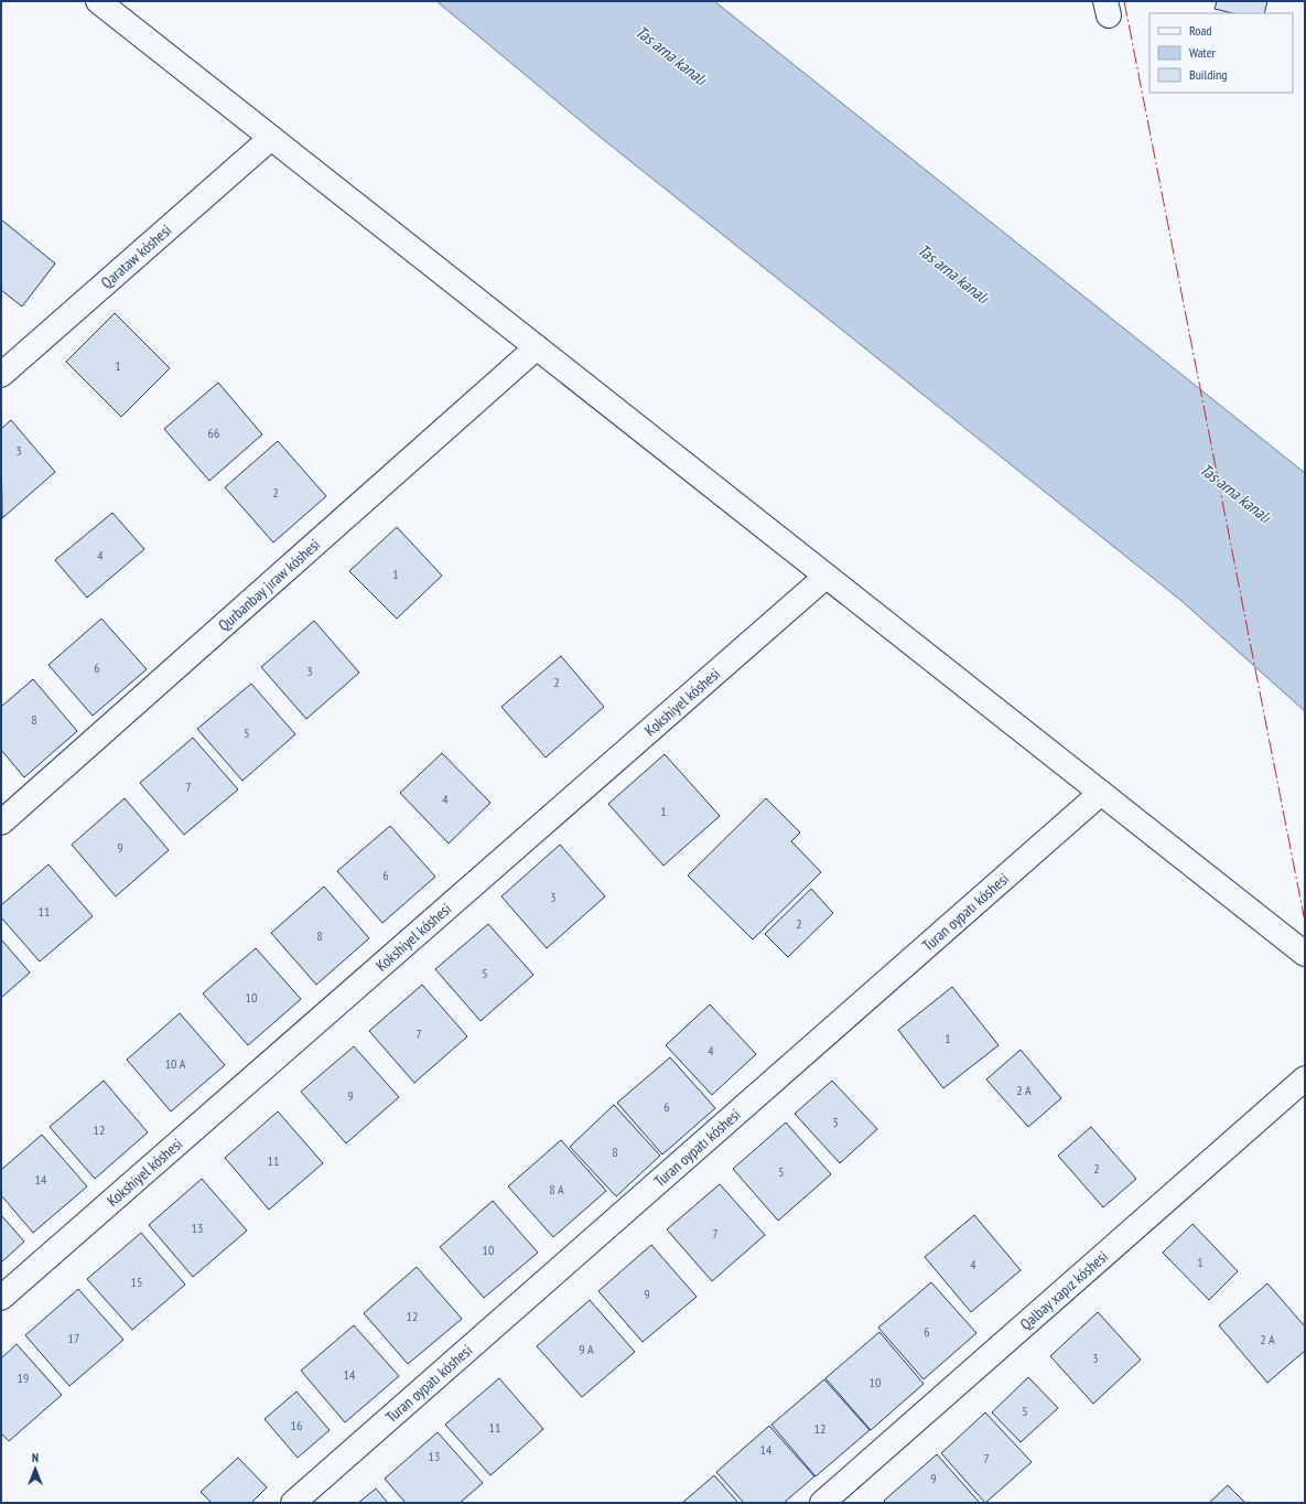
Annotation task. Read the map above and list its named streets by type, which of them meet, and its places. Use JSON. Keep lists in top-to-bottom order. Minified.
{"streets":{"street":["Qarataw kóshesi","Qurbanbay jıraw kóshesi","Kokshiyel kóshesi","Turan oypatı kóshesi","Qalbay xapız kóshesi"]},"water":["Tas arna kanalı"],"house_numbers":["1","66","3","2","4","1","6","3","2","8","5","7","4","1","9","6","3","11","2","8","5","10","7","1","4","10 А","2 А","9","6","3","12","8","11","2","5","14","8 А","13","7","10","1","4","15","9","12","6","17","2 А","9 А","3","14","19","10","5","16","11","12","14","13","7","9"],"legend":["Road","Water","Building"],"north":"top"}
